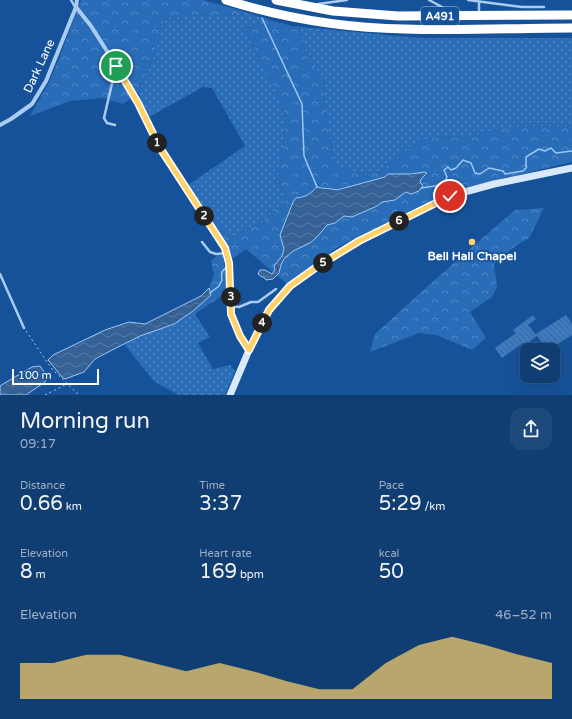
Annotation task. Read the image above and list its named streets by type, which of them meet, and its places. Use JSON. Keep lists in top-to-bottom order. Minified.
{"streets":{"highway":["A491"],"street":["Dark Lane"]},"places":["Bell Hall Chapel"],"scale_bar":"100 m","page":{"pins":["1","2","6","5","3","4"],"scale":"100 m","heading":["Morning run","09:17"],"stats":[["Distance","0.66 km"],["Time","3:37"],["Pace","5:29 /km"],["Elevation","8 m"],["Heart rate","169 bpm"],["kcal","50"]],"chart":["Elevation","46–52 m"]}}
